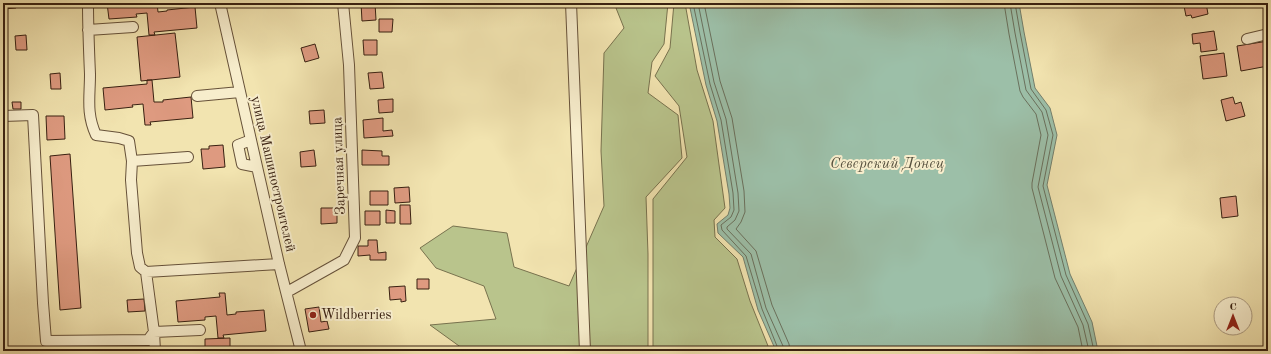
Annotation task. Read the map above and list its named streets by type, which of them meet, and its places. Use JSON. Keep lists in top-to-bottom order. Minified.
{"streets":{"street":["Заречная улица","улица Машиностроителей"]},"crossings":[["Заречная улица","улица Машиностроителей"]],"water":["Северский Донец"],"places":["Wildberries"],"north":"top"}
